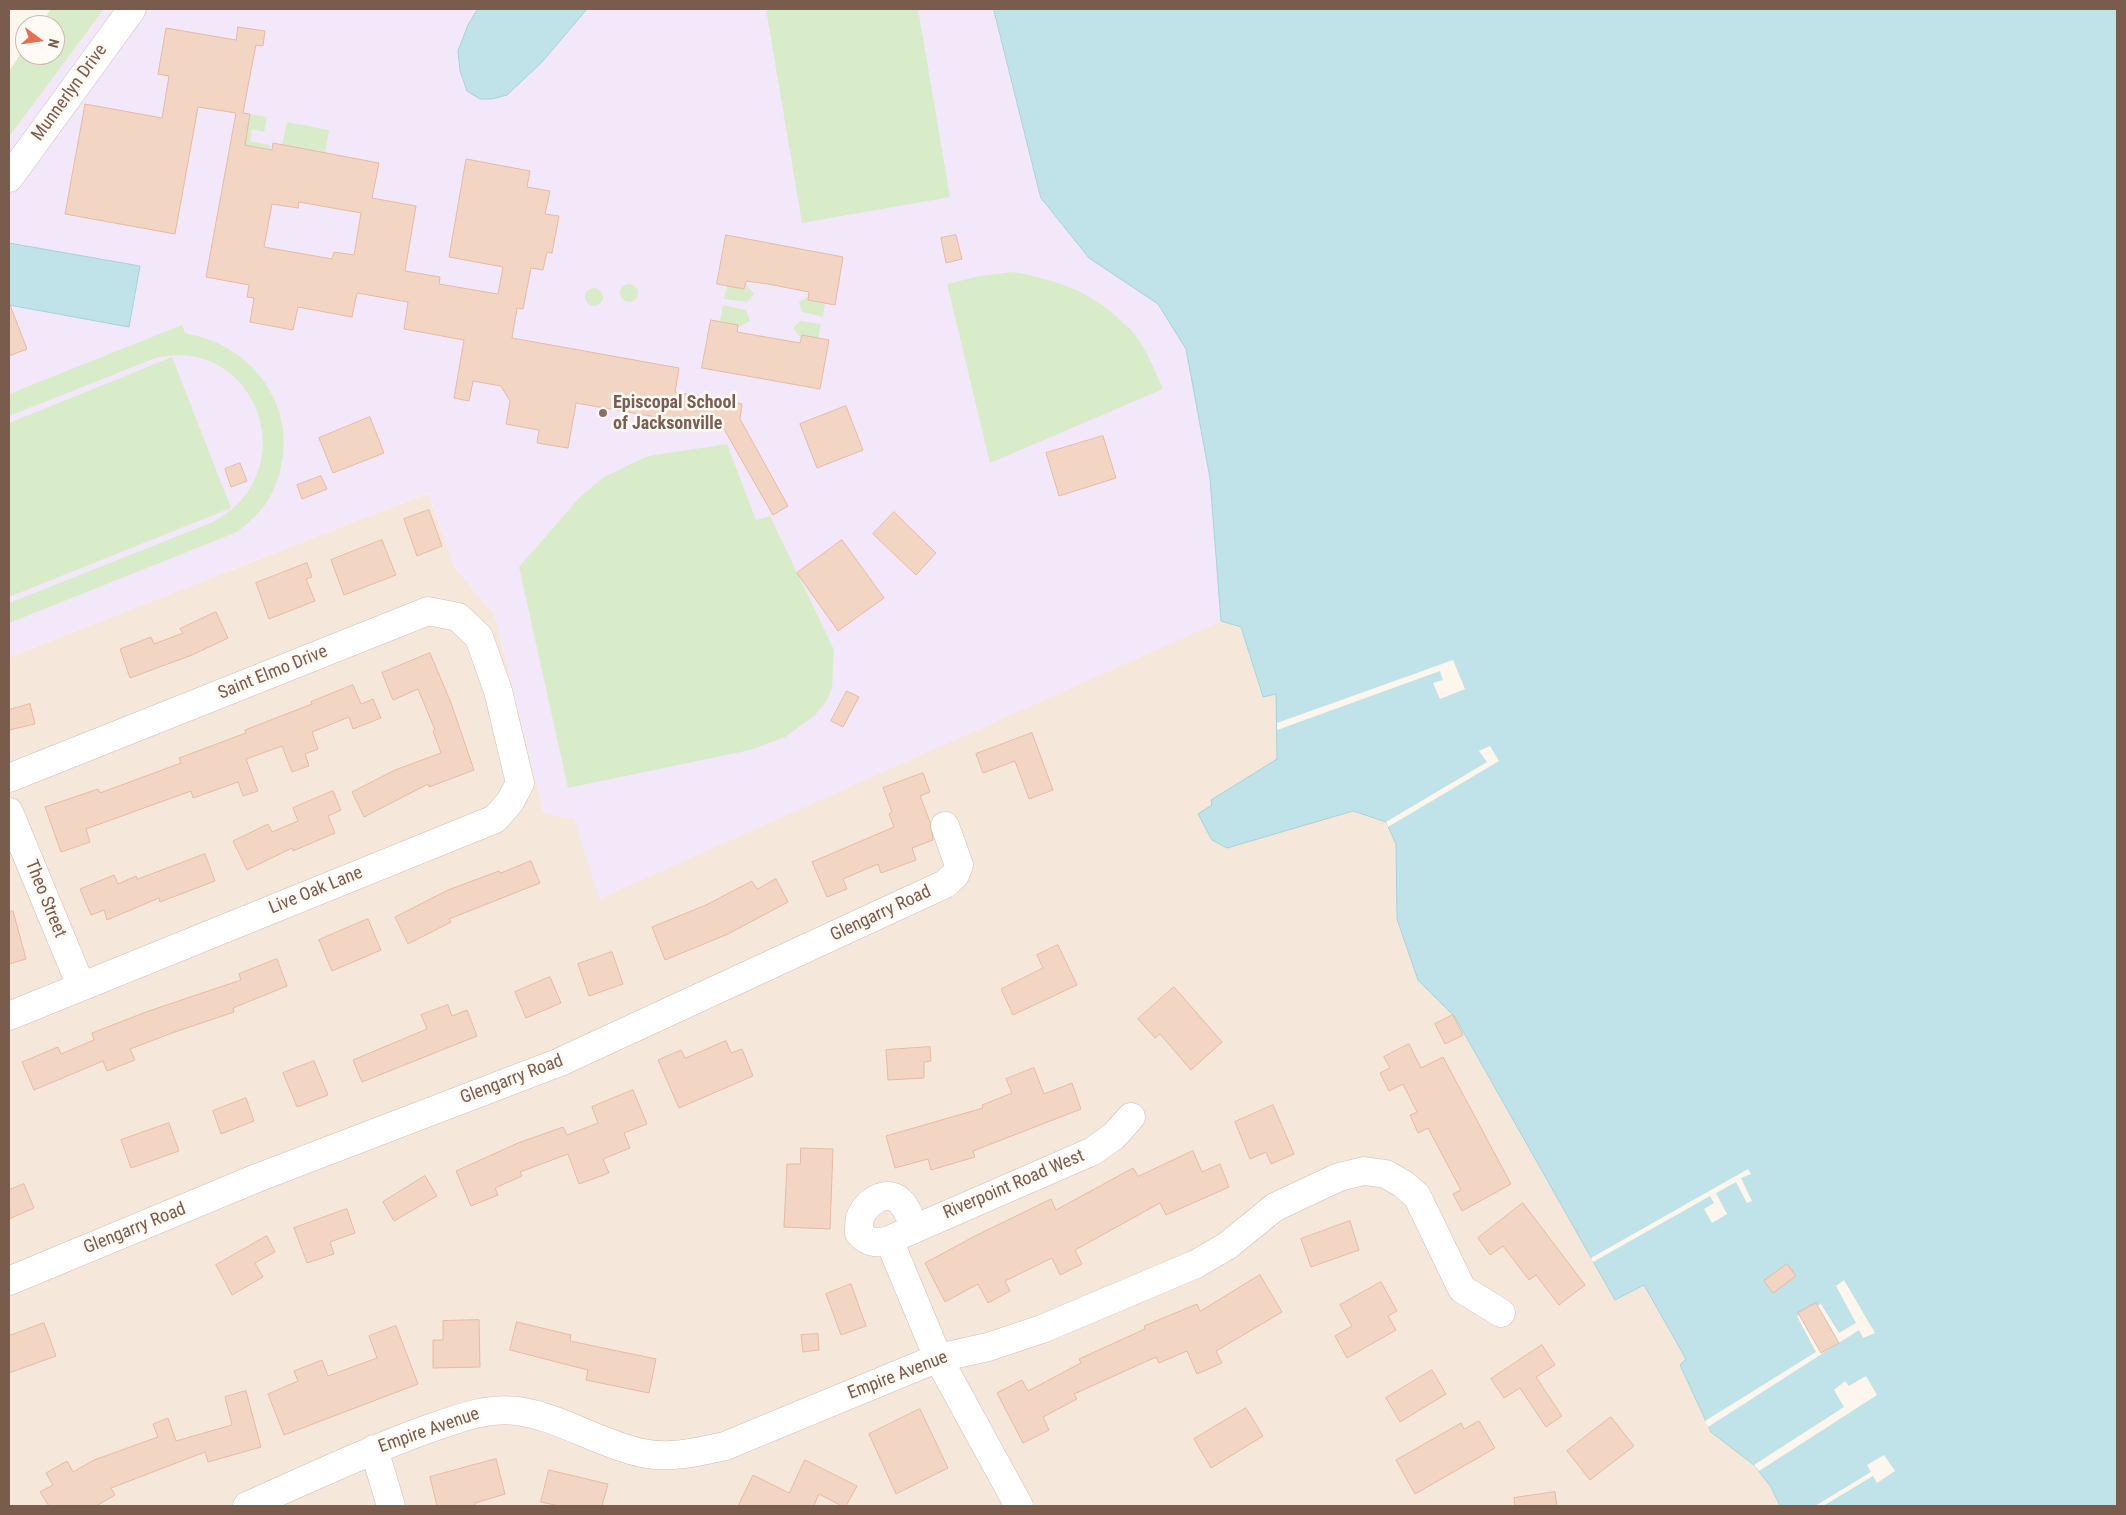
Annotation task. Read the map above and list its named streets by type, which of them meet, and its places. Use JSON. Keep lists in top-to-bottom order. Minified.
{"streets":{"street":["Munnerlyn Drive","Saint Elmo Drive","Live Oak Lane","Theo Street","Glengarry Road","Riverpoint Road West","Empire Avenue"]},"crossings":[["Saint Elmo Drive","Live Oak Lane"],["Live Oak Lane","Theo Street"]],"places":["Episcopal School of Jacksonville"],"north":"right"}
